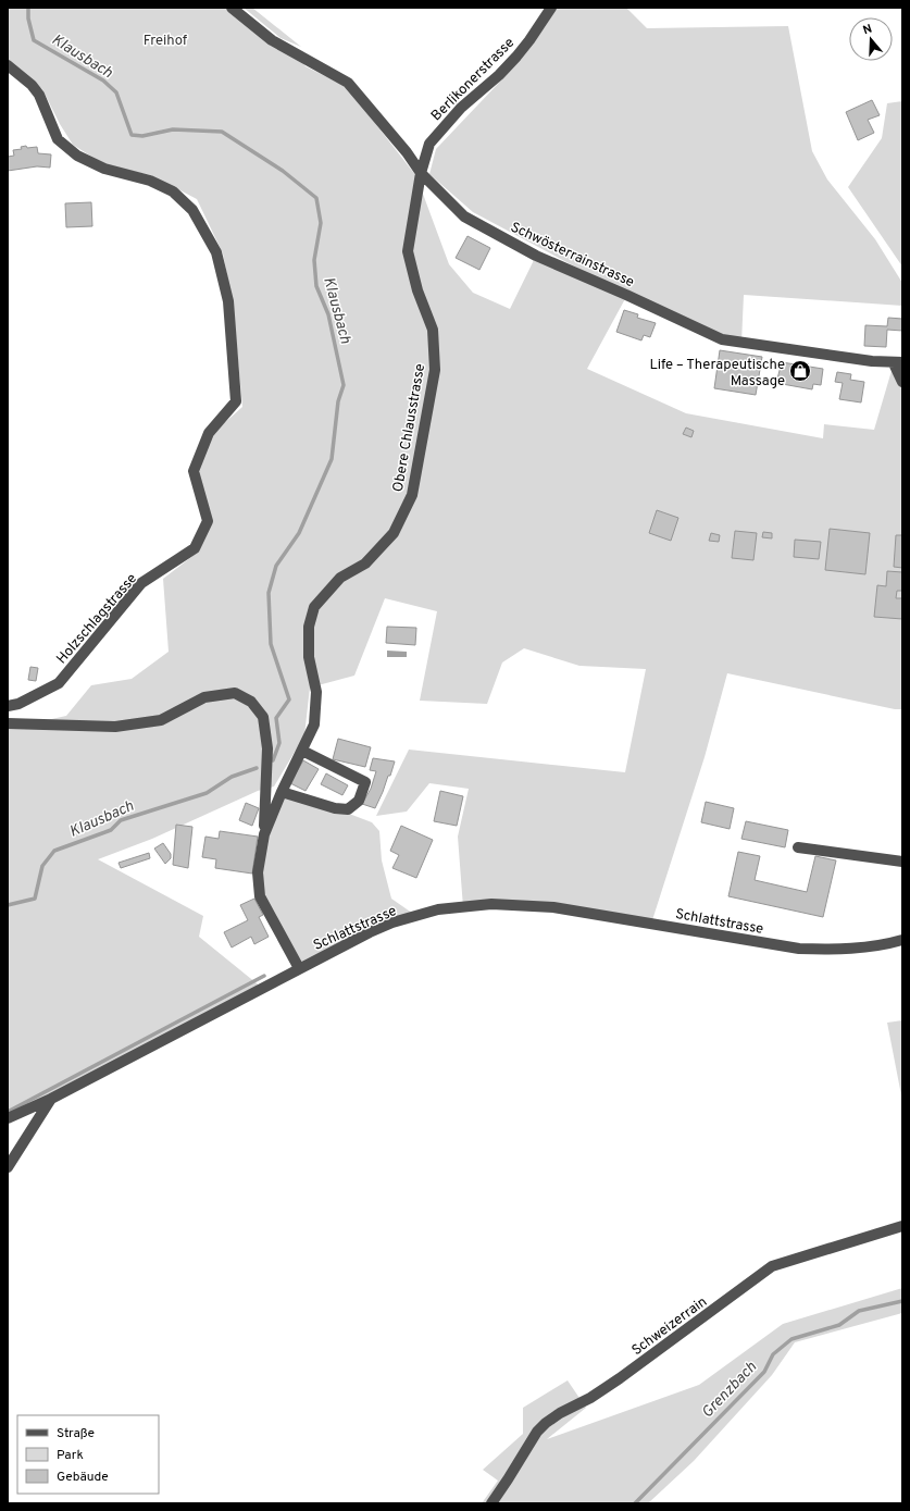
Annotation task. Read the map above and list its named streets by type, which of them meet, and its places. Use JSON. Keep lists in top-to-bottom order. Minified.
{"streets":{"street":["Berlikonerstrasse","Schwösterrainstrasse","Obere Chlausstrasse","Holzschlagstrasse","Schlattstrasse","Schweizerrain"]},"crossings":[["Berlikonerstrasse","Schwösterrainstrasse"],["Berlikonerstrasse","Obere Chlausstrasse"],["Schwösterrainstrasse","Obere Chlausstrasse"],["Obere Chlausstrasse","Schlattstrasse"]],"water":["Klausbach","Grenzbach"],"parks":["Freihof"],"places":{"shop":["Life – Therapeutische Massage"]},"legend":["Straße","Park","Gebäude"],"north":"top"}
